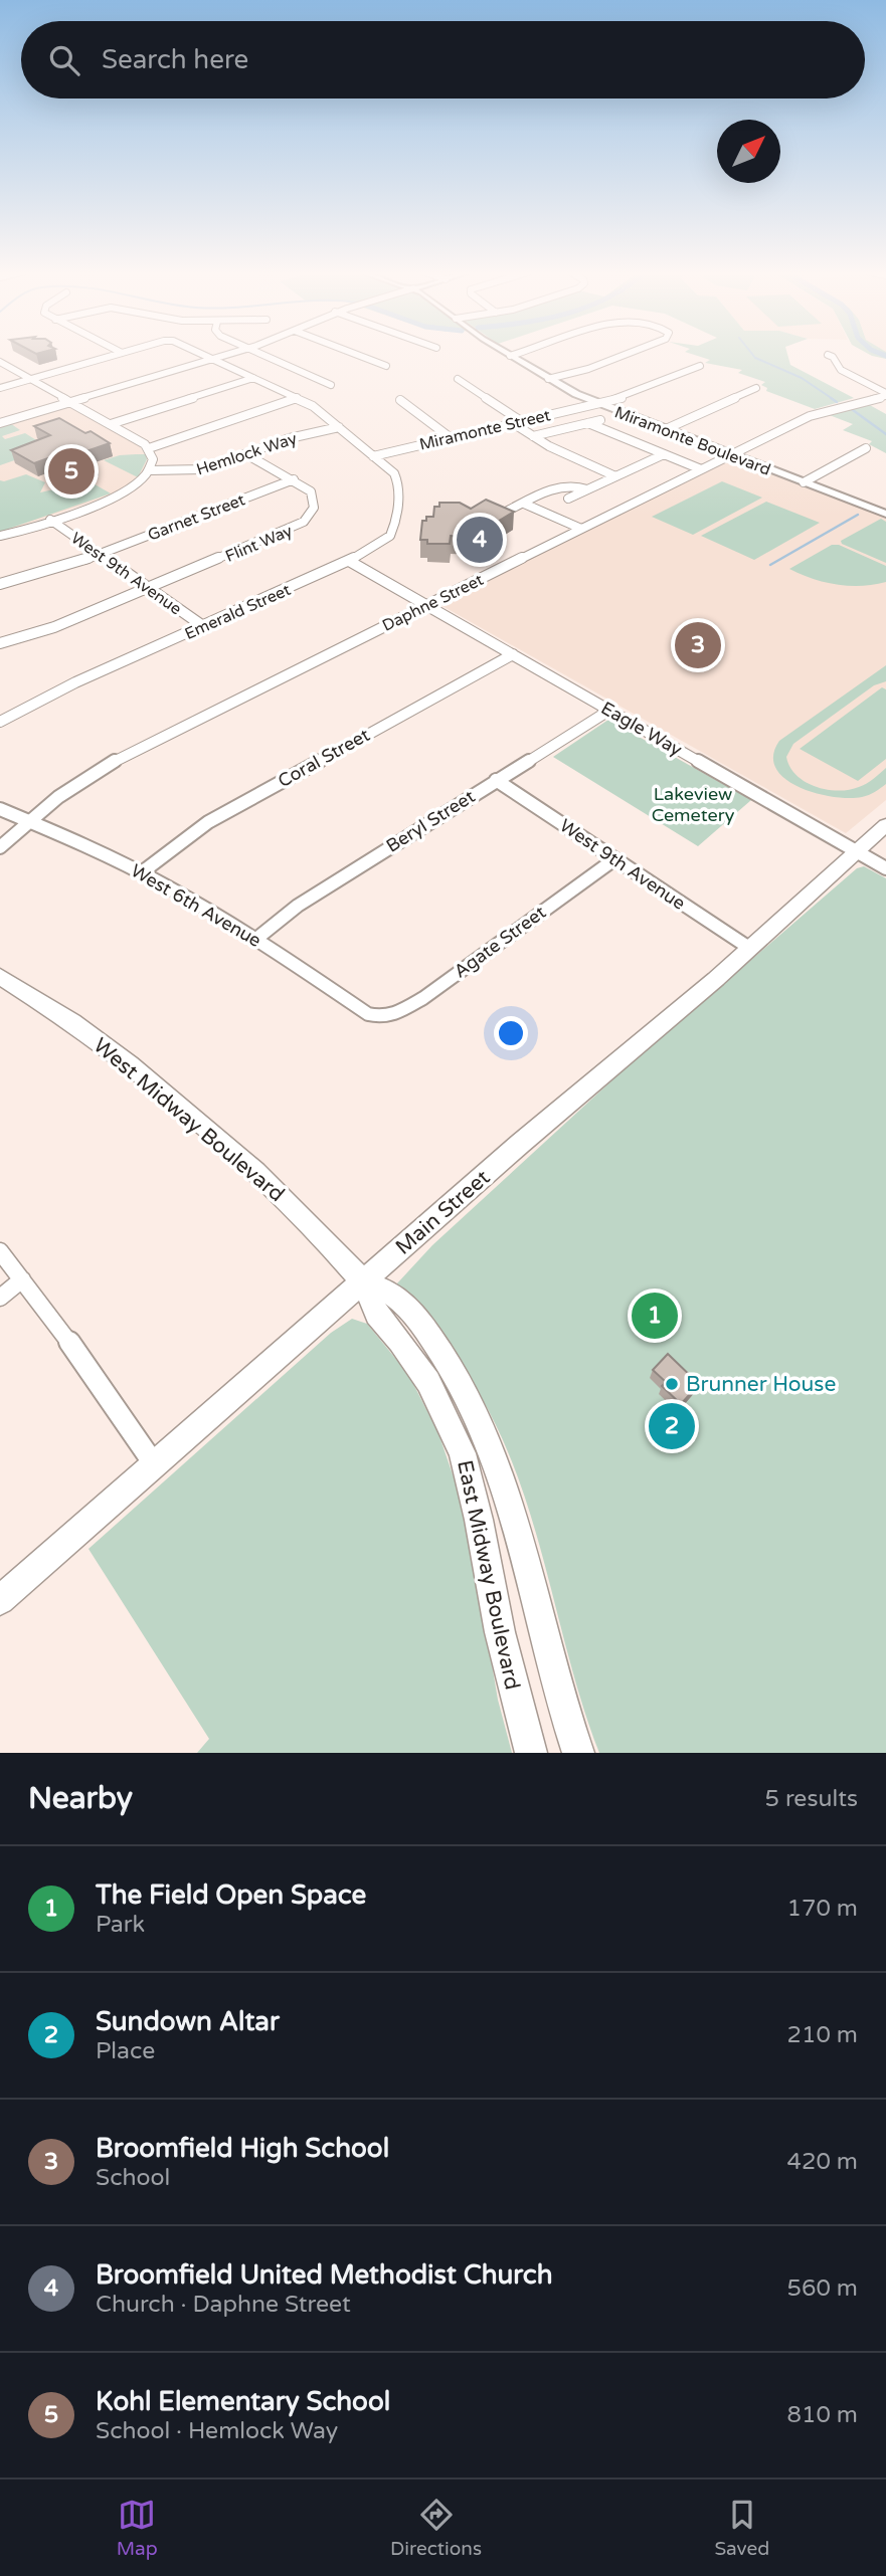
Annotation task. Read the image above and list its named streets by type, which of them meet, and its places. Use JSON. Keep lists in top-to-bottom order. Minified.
{"streets":{"main road":["West Midway Boulevard","Main Street","East Midway Boulevard"],"street":["Miramonte Street","Miramonte Boulevard","Hemlock Way","Garnet Street","Flint Way","West 9th Avenue","Daphne Street","Emerald Street","Eagle Way","Coral Street","Beryl Street","West 6th Avenue","Agate Street"]},"crossings":[["Miramonte Street","Miramonte Boulevard"],["Miramonte Street","Emerald Street"],["Miramonte Boulevard","Daphne Street"],["Hemlock Way","Flint Way"],["Garnet Street","Flint Way"],["Garnet Street","West 9th Avenue"],["Flint Way","West 9th Avenue"],["West 9th Avenue","Emerald Street"],["West 9th Avenue","Beryl Street"],["West 9th Avenue","Agate Street"],["West 9th Avenue","Main Street"],["Daphne Street","Eagle Way"],["Daphne Street","West 6th Avenue"],["Emerald Street","Eagle Way"],["Eagle Way","Coral Street"],["Eagle Way","Beryl Street"],["Eagle Way","Main Street"],["Coral Street","West 6th Avenue"],["Beryl Street","West 6th Avenue"],["West 6th Avenue","Agate Street"],["West Midway Boulevard","Main Street"],["West Midway Boulevard","East Midway Boulevard"],["Main Street","East Midway Boulevard"]],"parks":["Lakeview Cemetery"],"places":["Brunner House"],"north":"top right","page":{"search":"Search here","pins":["5","4","3","1","2"],"heading":["Nearby","5 results"],"list":[{"mark":"1","name":"The Field Open Space","note":"Park","value":"170 m"},{"mark":"2","name":"Sundown Altar","note":"Place","value":"210 m"},{"mark":"3","name":"Broomfield High School","note":"School","value":"420 m"},{"mark":"4","name":"Broomfield United Methodist Church","note":"Church · Daphne Street","value":"560 m"},{"mark":"5","name":"Kohl Elementary School","note":"School · Hemlock Way","value":"810 m"}],"nav":["Map","Directions","Saved"]}}
